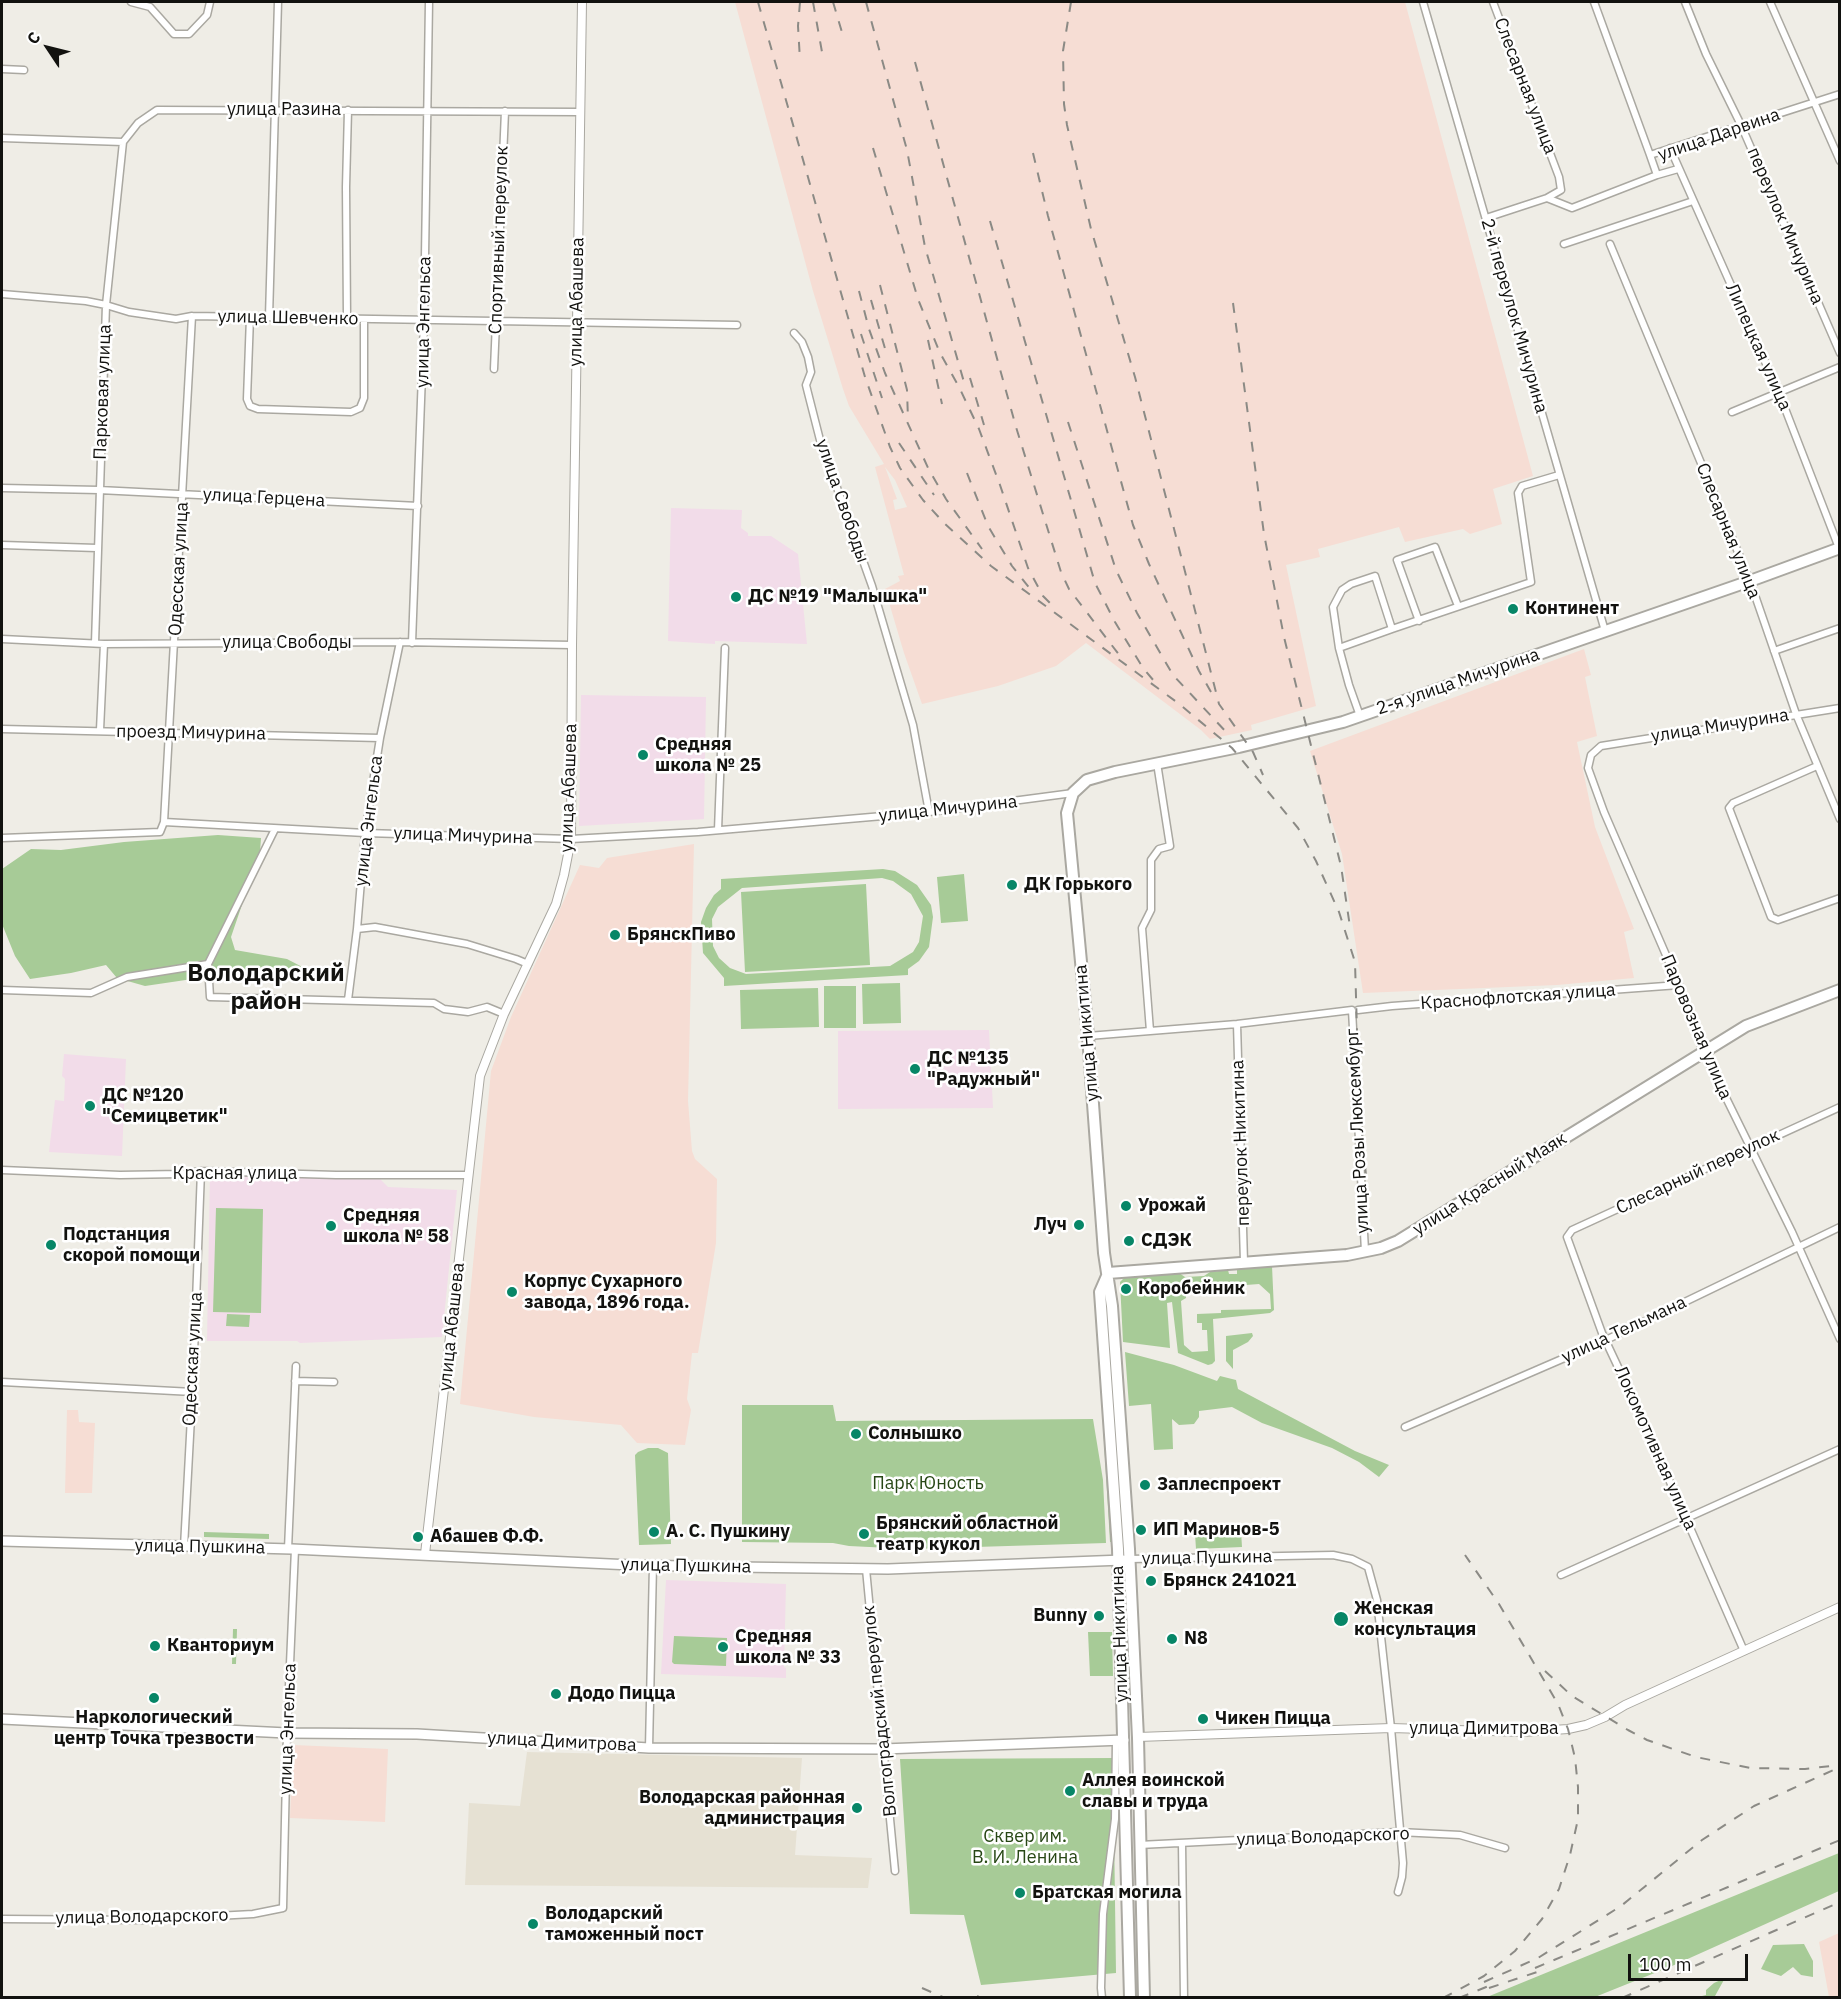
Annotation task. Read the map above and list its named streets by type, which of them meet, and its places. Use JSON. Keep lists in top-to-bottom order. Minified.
{"streets":{"main road":["2-я улица Мичурина","улица Никитина","улица Красный Маяк","улица Пушкина","улица Димитрова"],"street":["Слесарная улица","улица Разина","улица Дарвина","переулок Мичурина","Спортивный переулок","улица Абашева","2-й переулок Мичурина","улица Шевченко","улица Энгельса","Липецкая улица","Парковая улица","улица Герцена","улица Свободы","Одесская улица","улица Мичурина","проезд Мичурина","Краснофлотская улица","Паровозная улица","улица Розы Люксембург","переулок Никитина","Слесарный переулок","Красная улица","улица Тельмана","Локомотивная улица","Волгоградский переулок","улица Володарского"]},"crossings":[["Слесарная улица","улица Дарвина"],["Слесарная улица","2-я улица Мичурина"],["Слесарная улица","улица Мичурина"],["улица Разина","Спортивный переулок"],["улица Разина","улица Абашева"],["улица Разина","улица Энгельса"],["улица Разина","Парковая улица"],["улица Дарвина","переулок Мичурина"],["улица Дарвина","Липецкая улица"],["Спортивный переулок","улица Шевченко"],["улица Абашева","улица Шевченко"],["улица Абашева","улица Свободы"],["улица Абашева","улица Мичурина"],["улица Абашева","Красная улица"],["улица Абашева","улица Пушкина"],["2-й переулок Мичурина","2-я улица Мичурина"],["улица Шевченко","улица Энгельса"],["улица Шевченко","Парковая улица"],["улица Шевченко","Одесская улица"],["улица Энгельса","улица Герцена"],["улица Энгельса","улица Свободы"],["улица Энгельса","улица Мичурина"],["улица Энгельса","проезд Мичурина"],["улица Энгельса","улица Пушкина"],["улица Энгельса","улица Димитрова"],["улица Энгельса","улица Володарского"],["Липецкая улица","2-я улица Мичурина"],["Парковая улица","улица Герцена"],["Парковая улица","улица Свободы"],["улица Герцена","Одесская улица"],["улица Свободы","Одесская улица"],["улица Свободы","улица Мичурина"],["Одесская улица","улица Мичурина"],["Одесская улица","проезд Мичурина"],["Одесская улица","Красная улица"],["Одесская улица","улица Пушкина"],["2-я улица Мичурина","улица Мичурина"],["2-я улица Мичурина","улица Никитина"],["улица Мичурина","Паровозная улица"],["улица Мичурина","улица Никитина"],["Краснофлотская улица","Паровозная улица"],["Краснофлотская улица","улица Никитина"],["Краснофлотская улица","улица Розы Люксембург"],["Краснофлотская улица","переулок Никитина"],["Паровозная улица","Слесарный переулок"],["Паровозная улица","улица Красный Маяк"],["Паровозная улица","улица Тельмана"],["улица Никитина","улица Красный Маяк"],["улица Никитина","улица Пушкина"],["улица Никитина","улица Димитрова"],["улица Никитина","улица Володарского"],["улица Розы Люксембург","улица Красный Маяк"],["переулок Никитина","улица Красный Маяк"],["Слесарный переулок","Локомотивная улица"],["улица Тельмана","Локомотивная улица"],["Локомотивная улица","улица Димитрова"],["улица Пушкина","Волгоградский переулок"],["улица Пушкина","улица Димитрова"],["Волгоградский переулок","улица Димитрова"]],"districts":["Володарский район"],"parks":["Парк Юность","Сквер им. В. И. Ленина"],"places":["ДС №19 \"Малышка\"","Континент","Средняя школа № 25","ДК Горького","БрянскПиво","ДС №135 \"Радужный\"","ДС №120 \"Семицветик\"","Урожай","Луч","Средняя школа № 58","СДЭК","Подстанция скорой помощи","Коробейник","Корпус Сухарного завода, 1896 года.","Солнышко","Заплеспроект","ИП Маринов-5","А. С. Пушкину","Брянский областной театр кукол","Абашев Ф.Ф.","Брянск 241021","Bunny","Женская консультация","N8","Кванториум","Средняя школа № 33","Додо Пицца","Наркологический центр Точка трезвости","Чикен Пицца","Аллея воинской славы и труда","Володарская районная администрация","Братская могила","Володарский таможенный пост"],"scale_bar":"100 m","north":"top left"}
